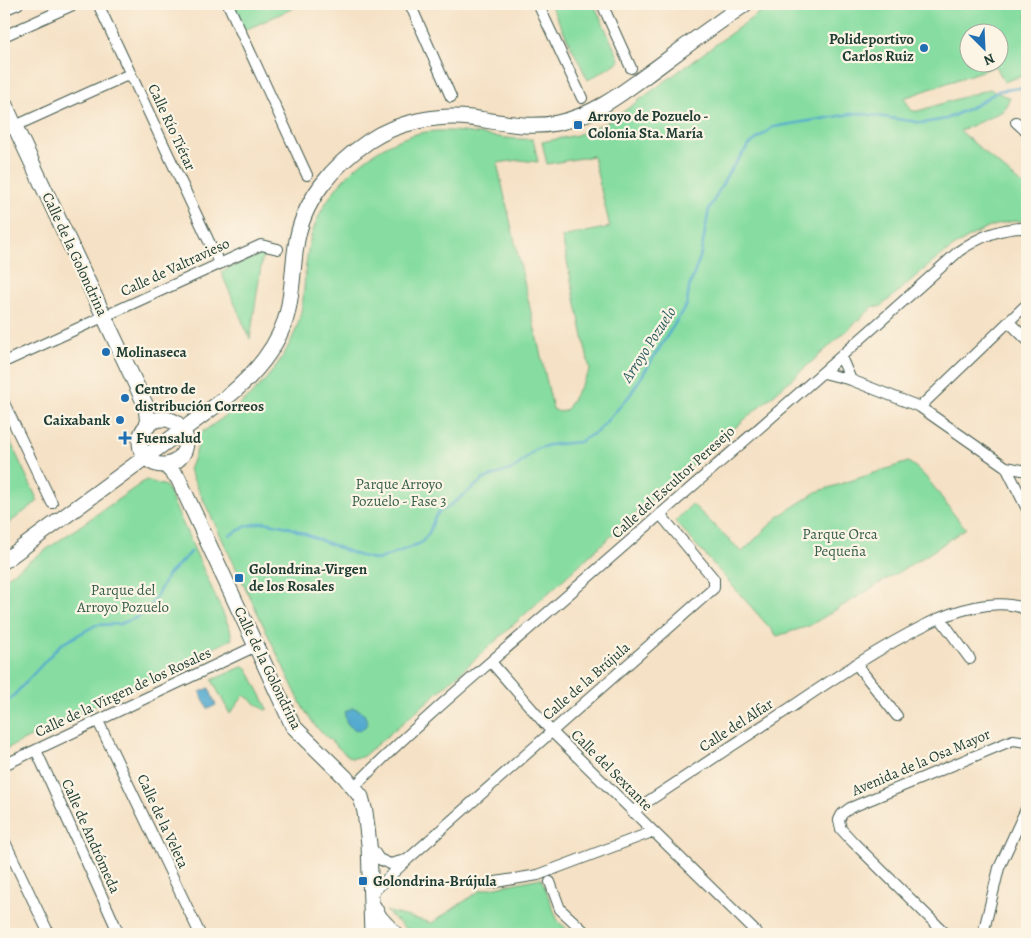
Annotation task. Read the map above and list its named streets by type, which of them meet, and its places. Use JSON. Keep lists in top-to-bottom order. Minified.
{"streets":{"street":["Calle Río Tiétar","Calle de la Golondrina","Calle de Valtravieso","Calle del Escultor Peresejo","Calle de la Brújula","Calle de la Virgen de los Rosales","Calle del Alfar","Avenida de la Osa Mayor","Calle del Sextante","Calle de la Veleta","Calle de Andrómeda"]},"crossings":[["Calle Río Tiétar","Calle de Valtravieso"],["Calle de la Golondrina","Calle de Valtravieso"],["Calle de la Golondrina","Calle del Escultor Peresejo"],["Calle de la Golondrina","Calle de la Brújula"],["Calle de la Golondrina","Calle de la Virgen de los Rosales"],["Calle del Escultor Peresejo","Calle de la Brújula"],["Calle del Escultor Peresejo","Calle del Sextante"],["Calle de la Brújula","Calle del Sextante"],["Calle de la Virgen de los Rosales","Calle de la Veleta"],["Calle de la Virgen de los Rosales","Calle de Andrómeda"],["Calle del Alfar","Calle del Sextante"]],"water":["Arroyo Pozuelo"],"parks":["Parque Arroyo Pozuelo - Fase 3","Parque Orca Pequeña","Parque del Arroyo Pozuelo"],"places":{"other":["Polideportivo Carlos Ruiz","Molinaseca","Centro de distribución Correos","Caixabank"],"transit":["Arroyo de Pozuelo - Colonia Sta. María","Golondrina-Virgen de los Rosales","Golondrina-Brújula"],"health":["Fuensalud"]},"north":"bottom right"}
